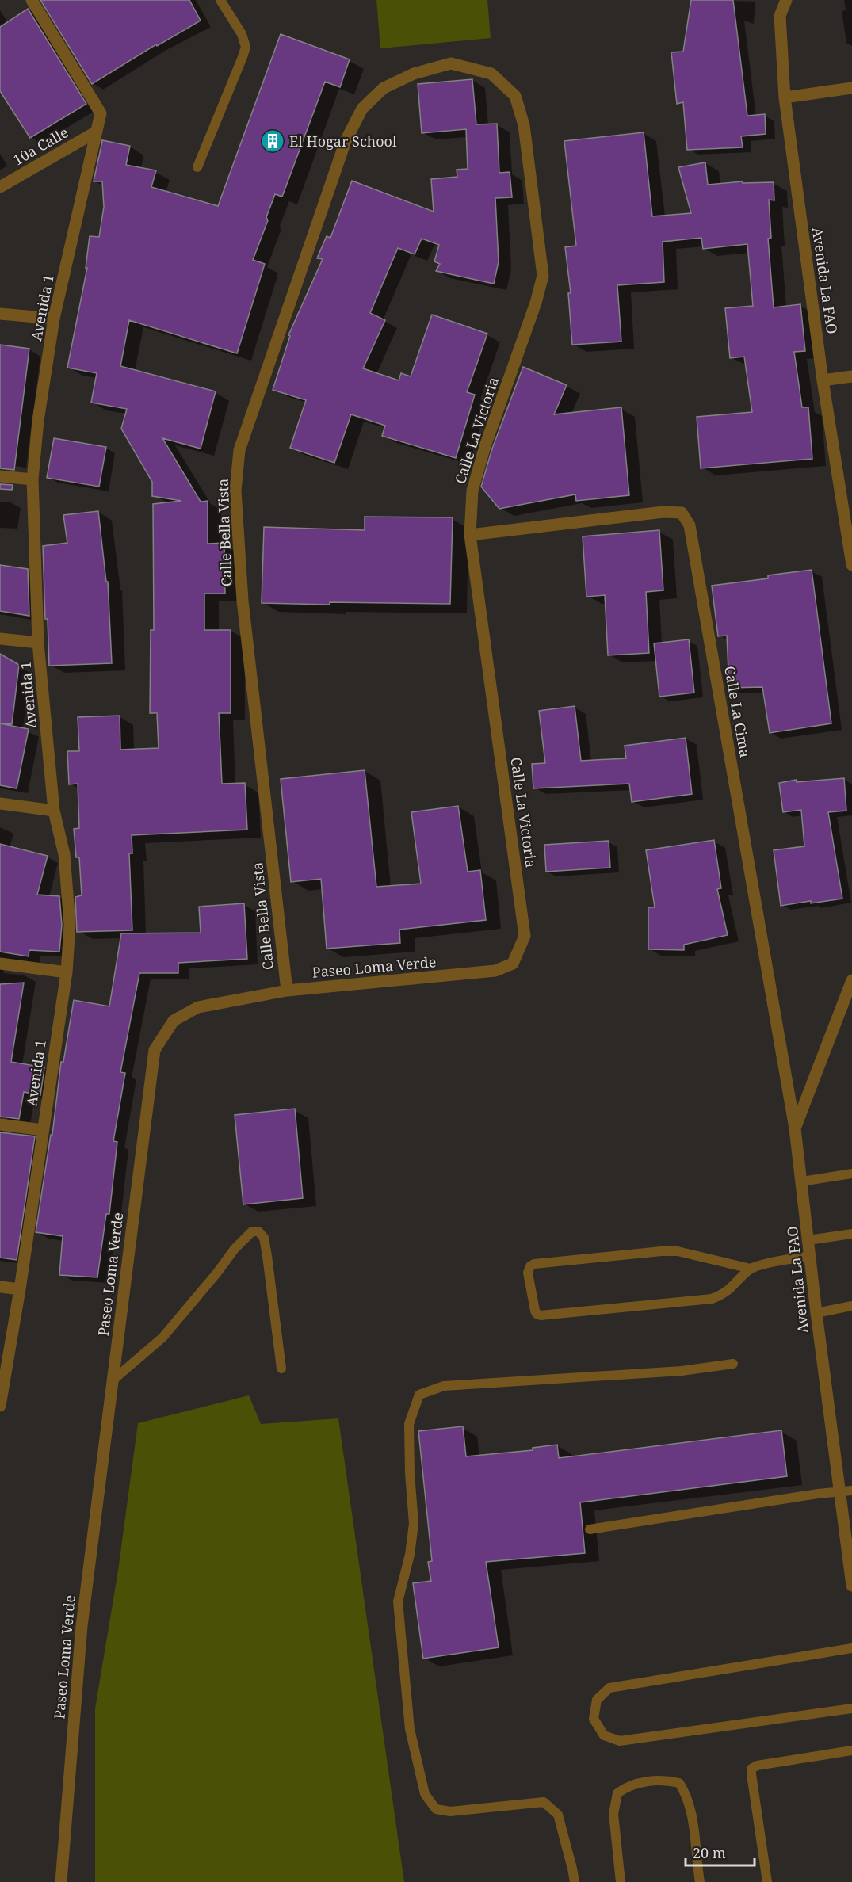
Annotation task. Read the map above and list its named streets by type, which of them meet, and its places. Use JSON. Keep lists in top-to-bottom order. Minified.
{"streets":{"street":["10a Calle","Avenida La FAO","Avenida 1","Calle La Victoria","Calle Bella Vista","Calle La Cima","Paseo Loma Verde"]},"crossings":[["10a Calle","Avenida 1"],["Avenida La FAO","Calle La Cima"],["Calle La Victoria","Calle Bella Vista"],["Calle La Victoria","Calle La Cima"],["Calle La Victoria","Paseo Loma Verde"],["Calle Bella Vista","Paseo Loma Verde"]],"places":{"building":["El Hogar School"]},"scale_bar":"20 m"}
